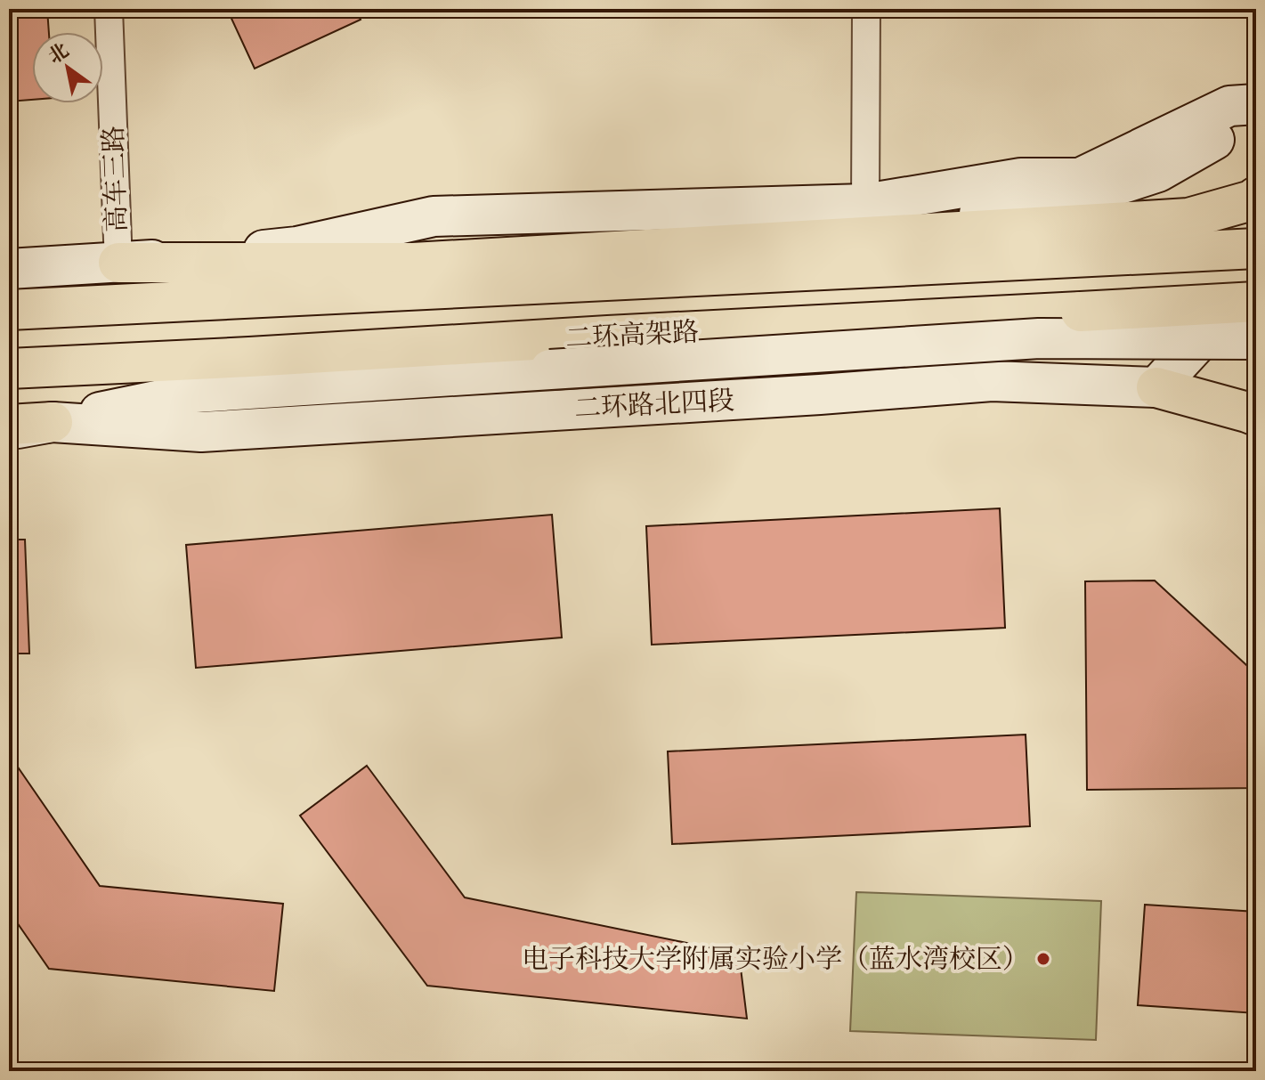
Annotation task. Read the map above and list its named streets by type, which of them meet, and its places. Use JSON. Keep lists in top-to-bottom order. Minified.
{"streets":{"main road":["二环高架路","二环路北四段"],"street":["高车三路"]},"places":["电子科技大学附属实验小学（蓝水湾校区）"],"north":"top left"}
